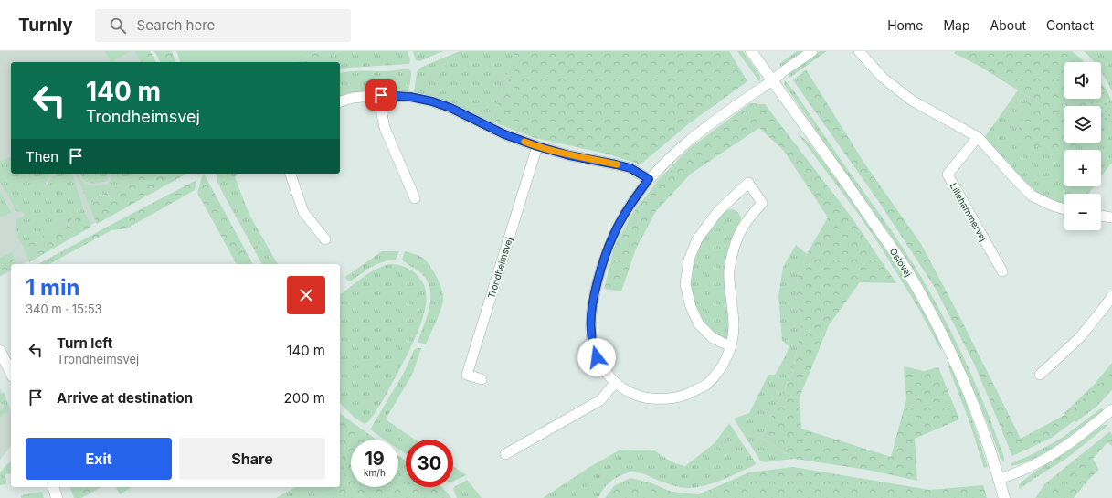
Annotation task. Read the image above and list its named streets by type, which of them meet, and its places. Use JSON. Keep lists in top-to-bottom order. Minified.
{"streets":{"street":["Lillehammervej","Oslovej","Trondheimsvej"]},"page":{"header":"Turnly","search":"Search here","nav":["Home","Map","About","Contact"],"map_buttons":["+","−"],"turn":["140 m","Trondheimsvej"],"then":"Then","heading":["1 min","340 m · 15:53"],"list":[{"name":"Turn left","note":"Trondheimsvej","value":"140 m"},{"name":"Arrive at destination","value":"200 m"}],"buttons":["Exit","Share"],"speed":"19 km/h","limit":"30"}}
